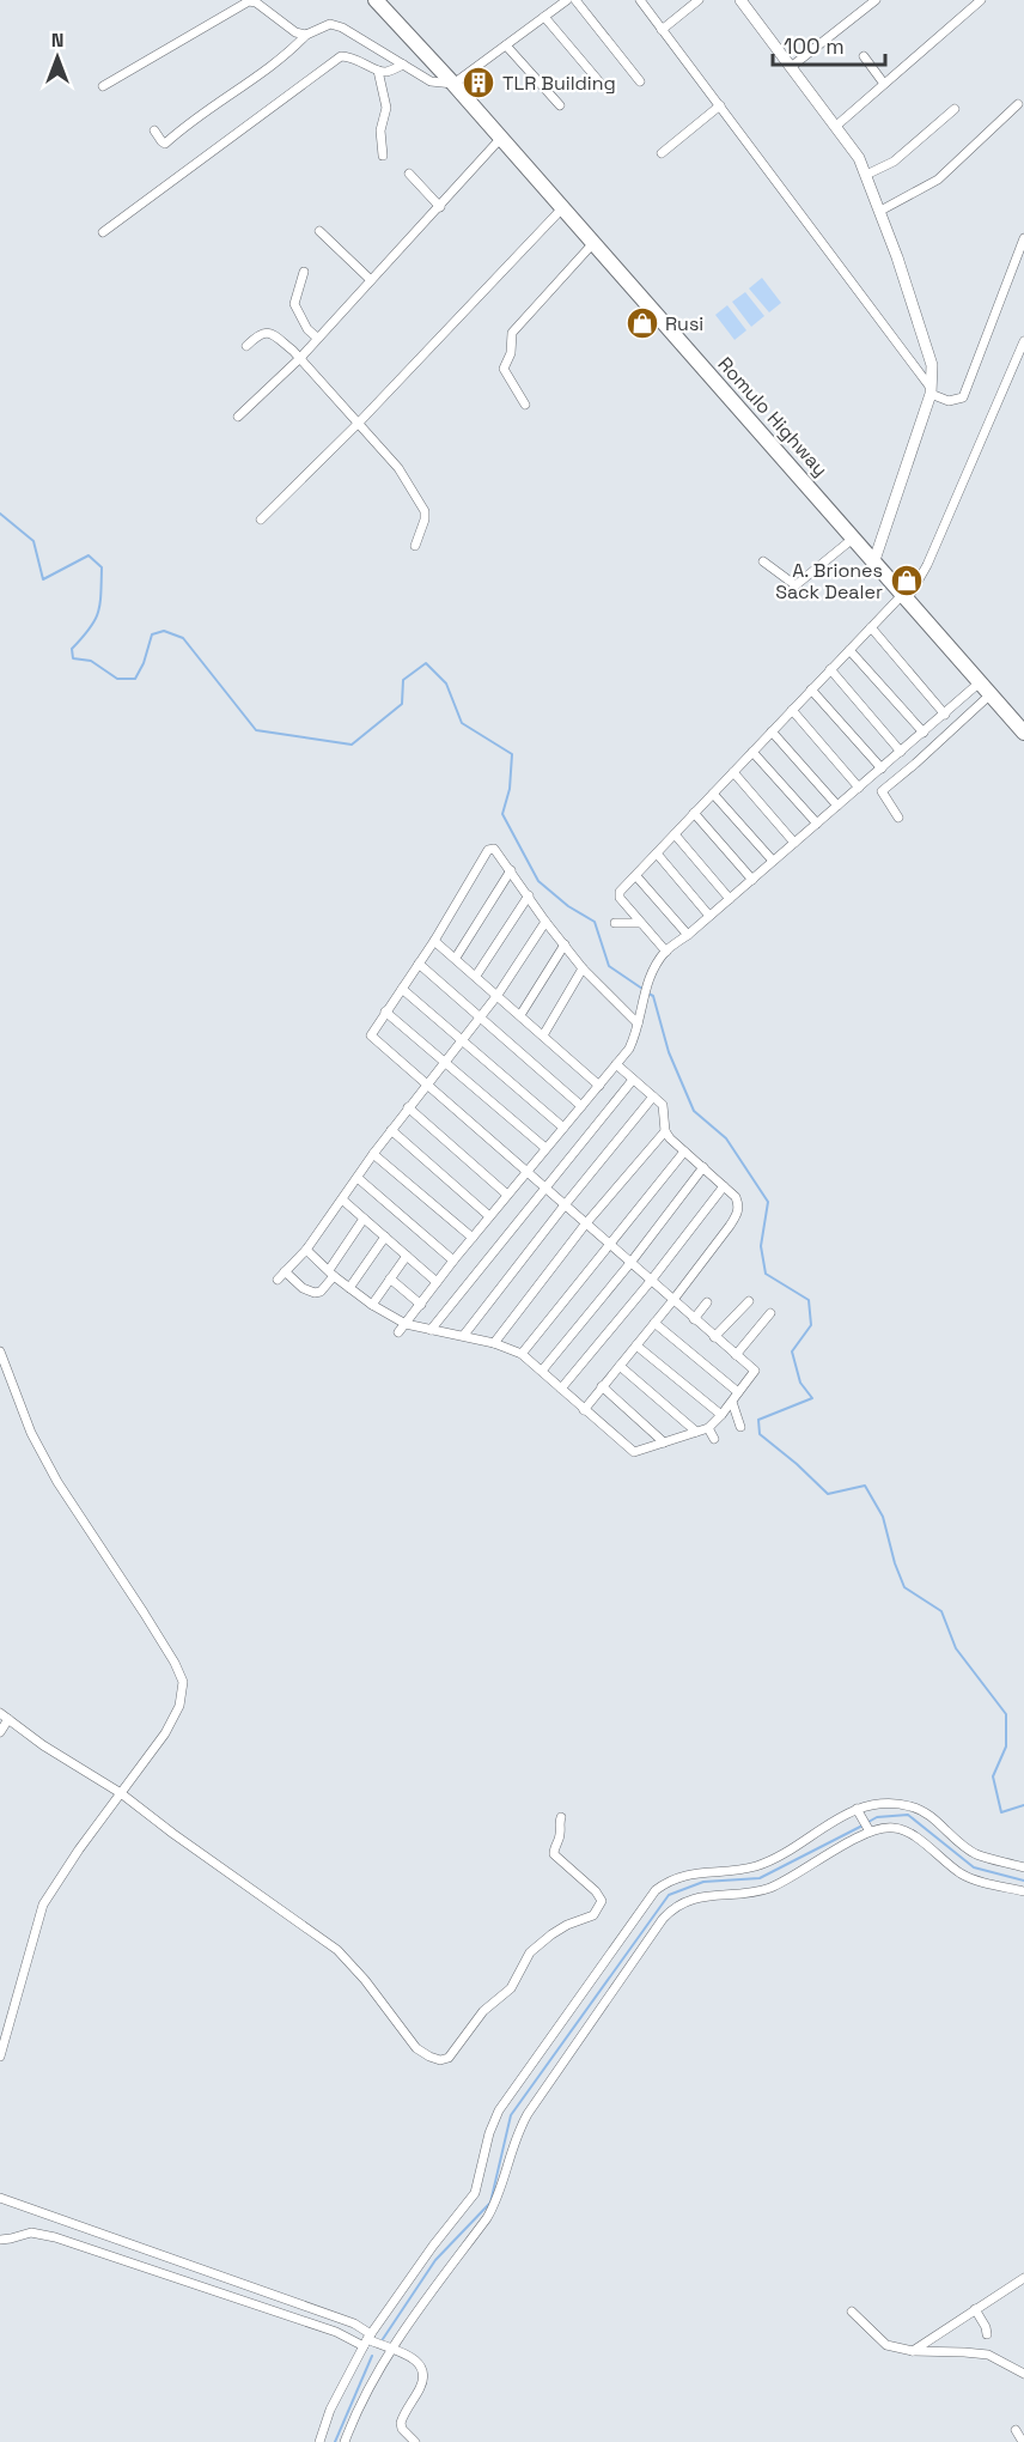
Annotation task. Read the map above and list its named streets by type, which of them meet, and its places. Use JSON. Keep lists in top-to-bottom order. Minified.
{"streets":{"highway":["Romulo Highway"]},"places":{"building":["TLR Building"],"shop":["Rusi","A. Briones Sack Dealer"]},"scale_bar":"100 m","north":"top"}
